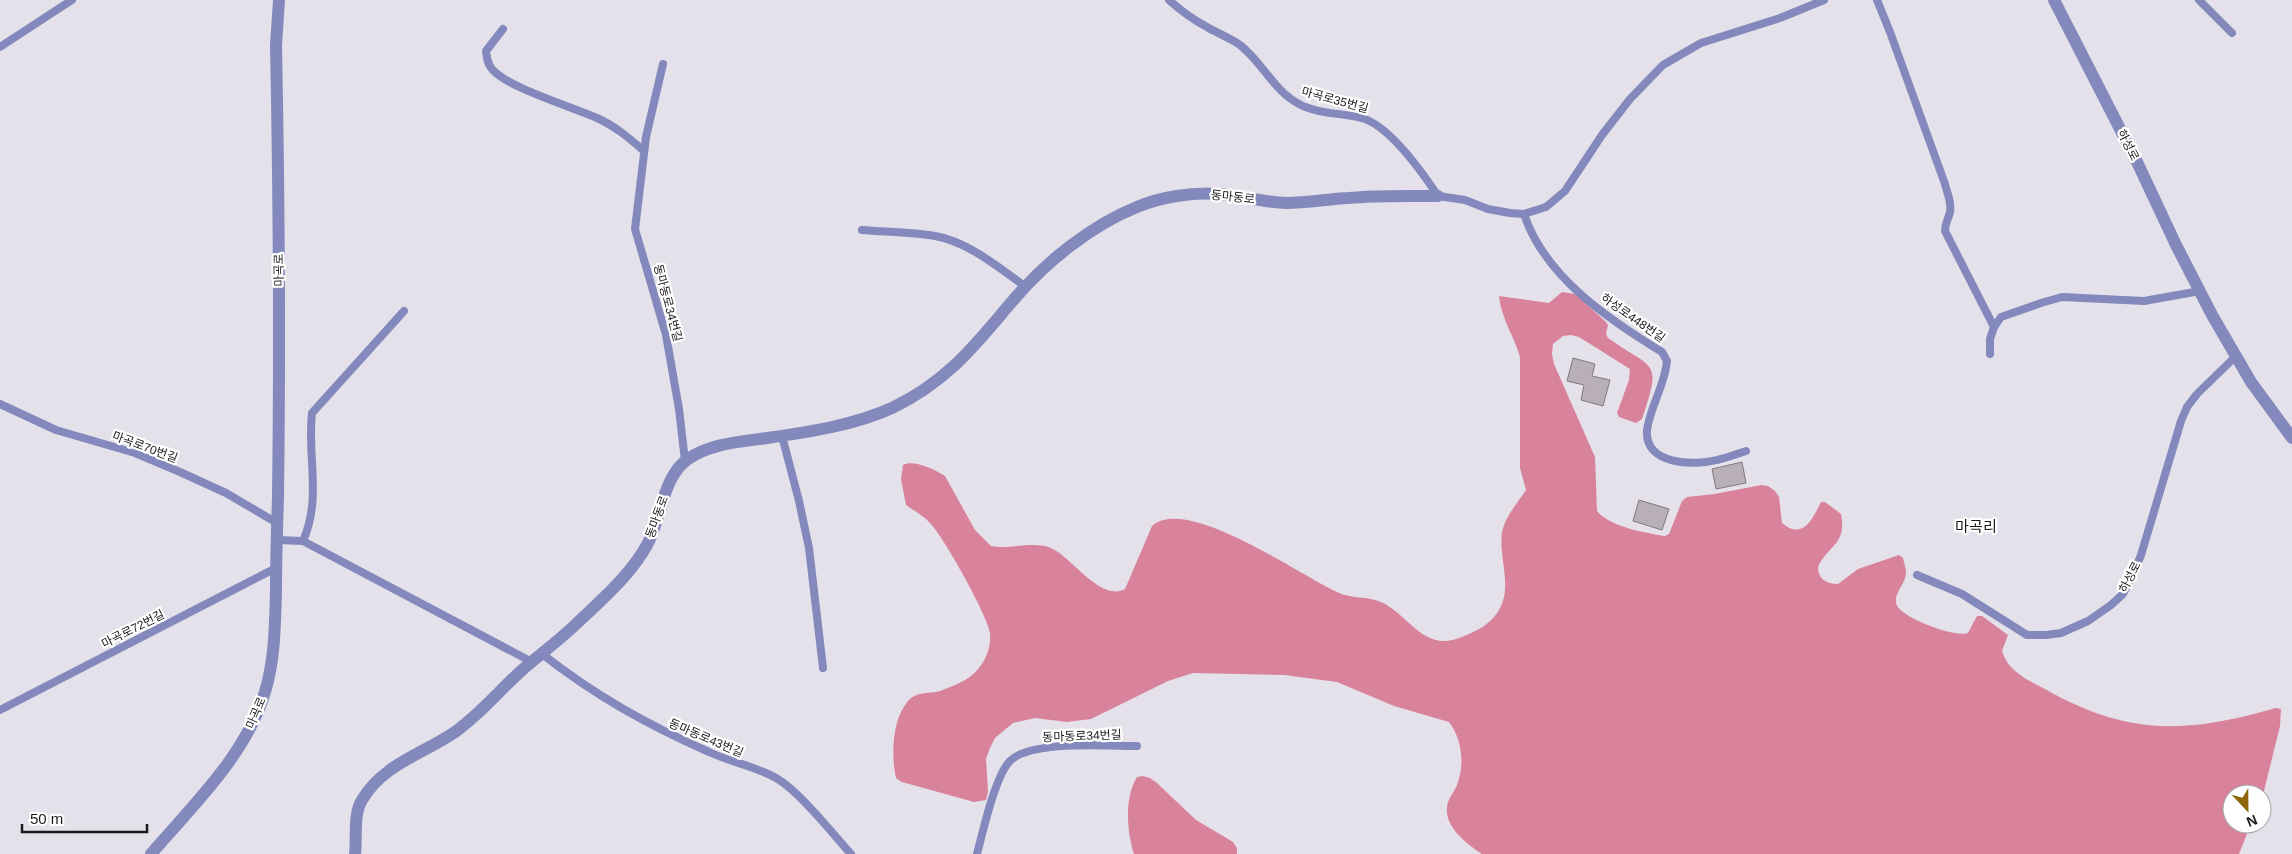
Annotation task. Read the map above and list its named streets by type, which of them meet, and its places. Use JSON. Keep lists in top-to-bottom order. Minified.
{"streets":{"street":["하성로","동마동로","마곡로"],"lane":["마곡로35번길","동마동로34번길","하성로448번길","마곡로70번길","마곡로72번길","동마동로43번길"]},"crossings":[["마곡로35번길","동마동로"],["동마동로","동마동로34번길"],["동마동로","동마동로43번길"],["마곡로","마곡로70번길"],["마곡로","마곡로72번길"]],"districts":["마곡리"],"scale_bar":"50 m","north":"bottom"}
